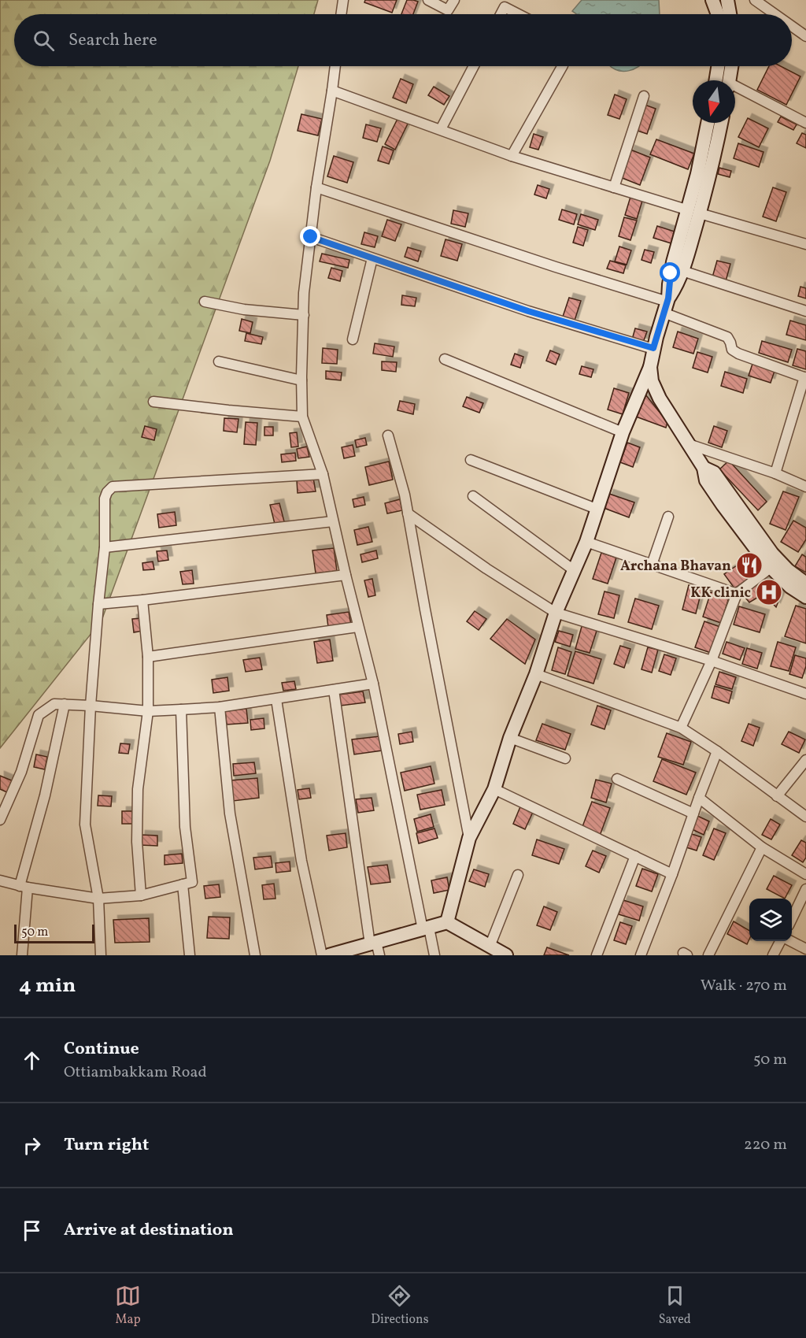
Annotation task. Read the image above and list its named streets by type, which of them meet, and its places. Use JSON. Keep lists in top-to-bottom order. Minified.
{"places":{"restaurant":["Archana Bhavan"],"hospital":["KK clinic"]},"scale_bar":"50 m","north":"bottom","page":{"search":"Search here","scale":"50 m","heading":["4 min","Walk · 270 m"],"list":[["Continue","Ottiambakkam Road","50 m"],["Turn right","220 m"],"Arrive at destination"],"nav":["Map","Directions","Saved"]}}
